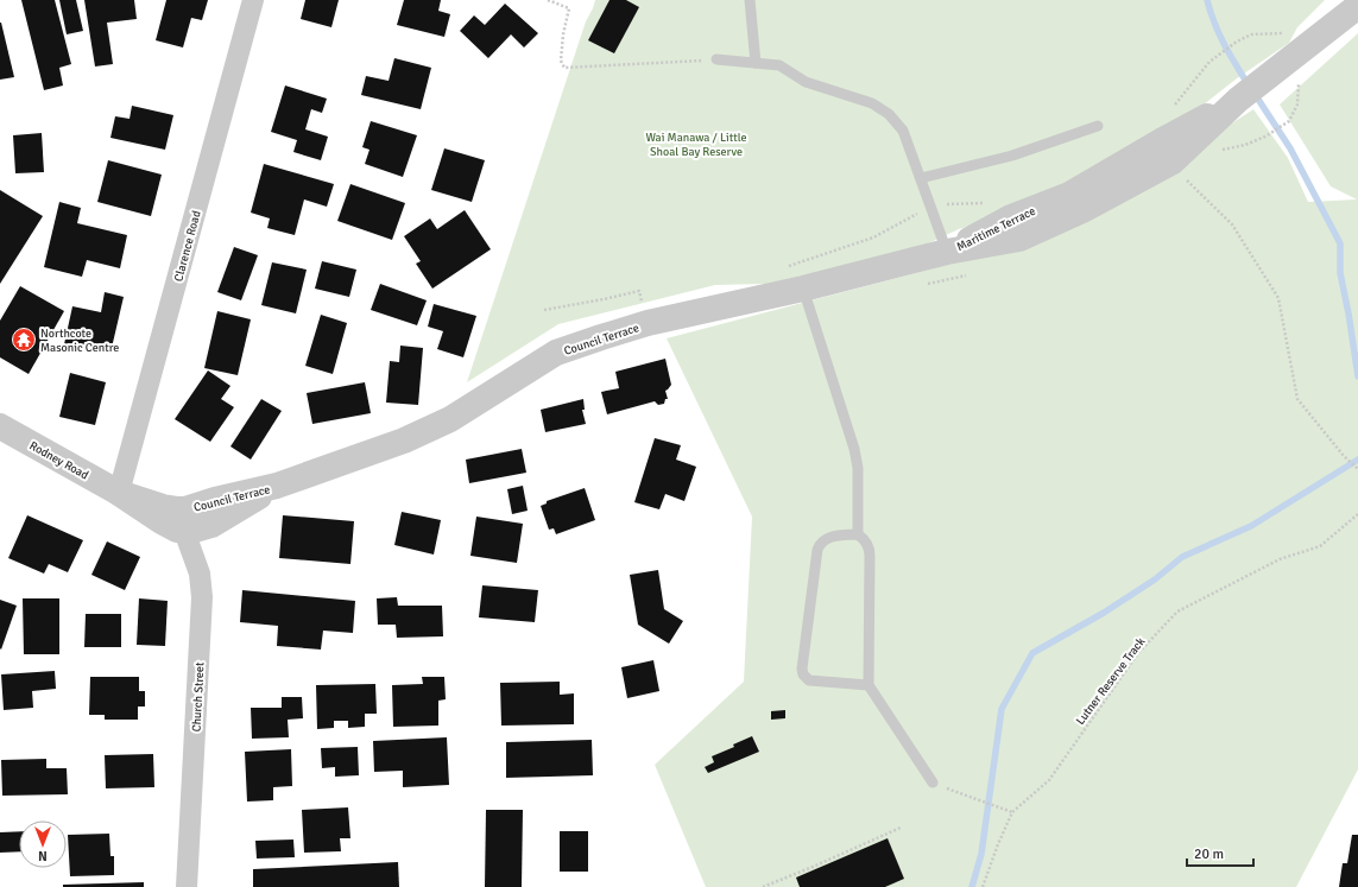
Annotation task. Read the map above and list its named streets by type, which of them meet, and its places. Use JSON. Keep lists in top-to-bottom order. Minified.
{"streets":{"street":["Maritime Terrace","Clarence Road","Council Terrace","Rodney Road","Church Street"],"path":["Lutner Reserve Track"]},"crossings":[["Maritime Terrace","Council Terrace"],["Clarence Road","Rodney Road"],["Council Terrace","Rodney Road"],["Council Terrace","Church Street"],["Rodney Road","Church Street"]],"parks":["Wai Manawa / Little Shoal Bay Reserve"],"places":{"temple":["Northcote Masonic Centre"]},"scale_bar":"20 m","north":"bottom"}
